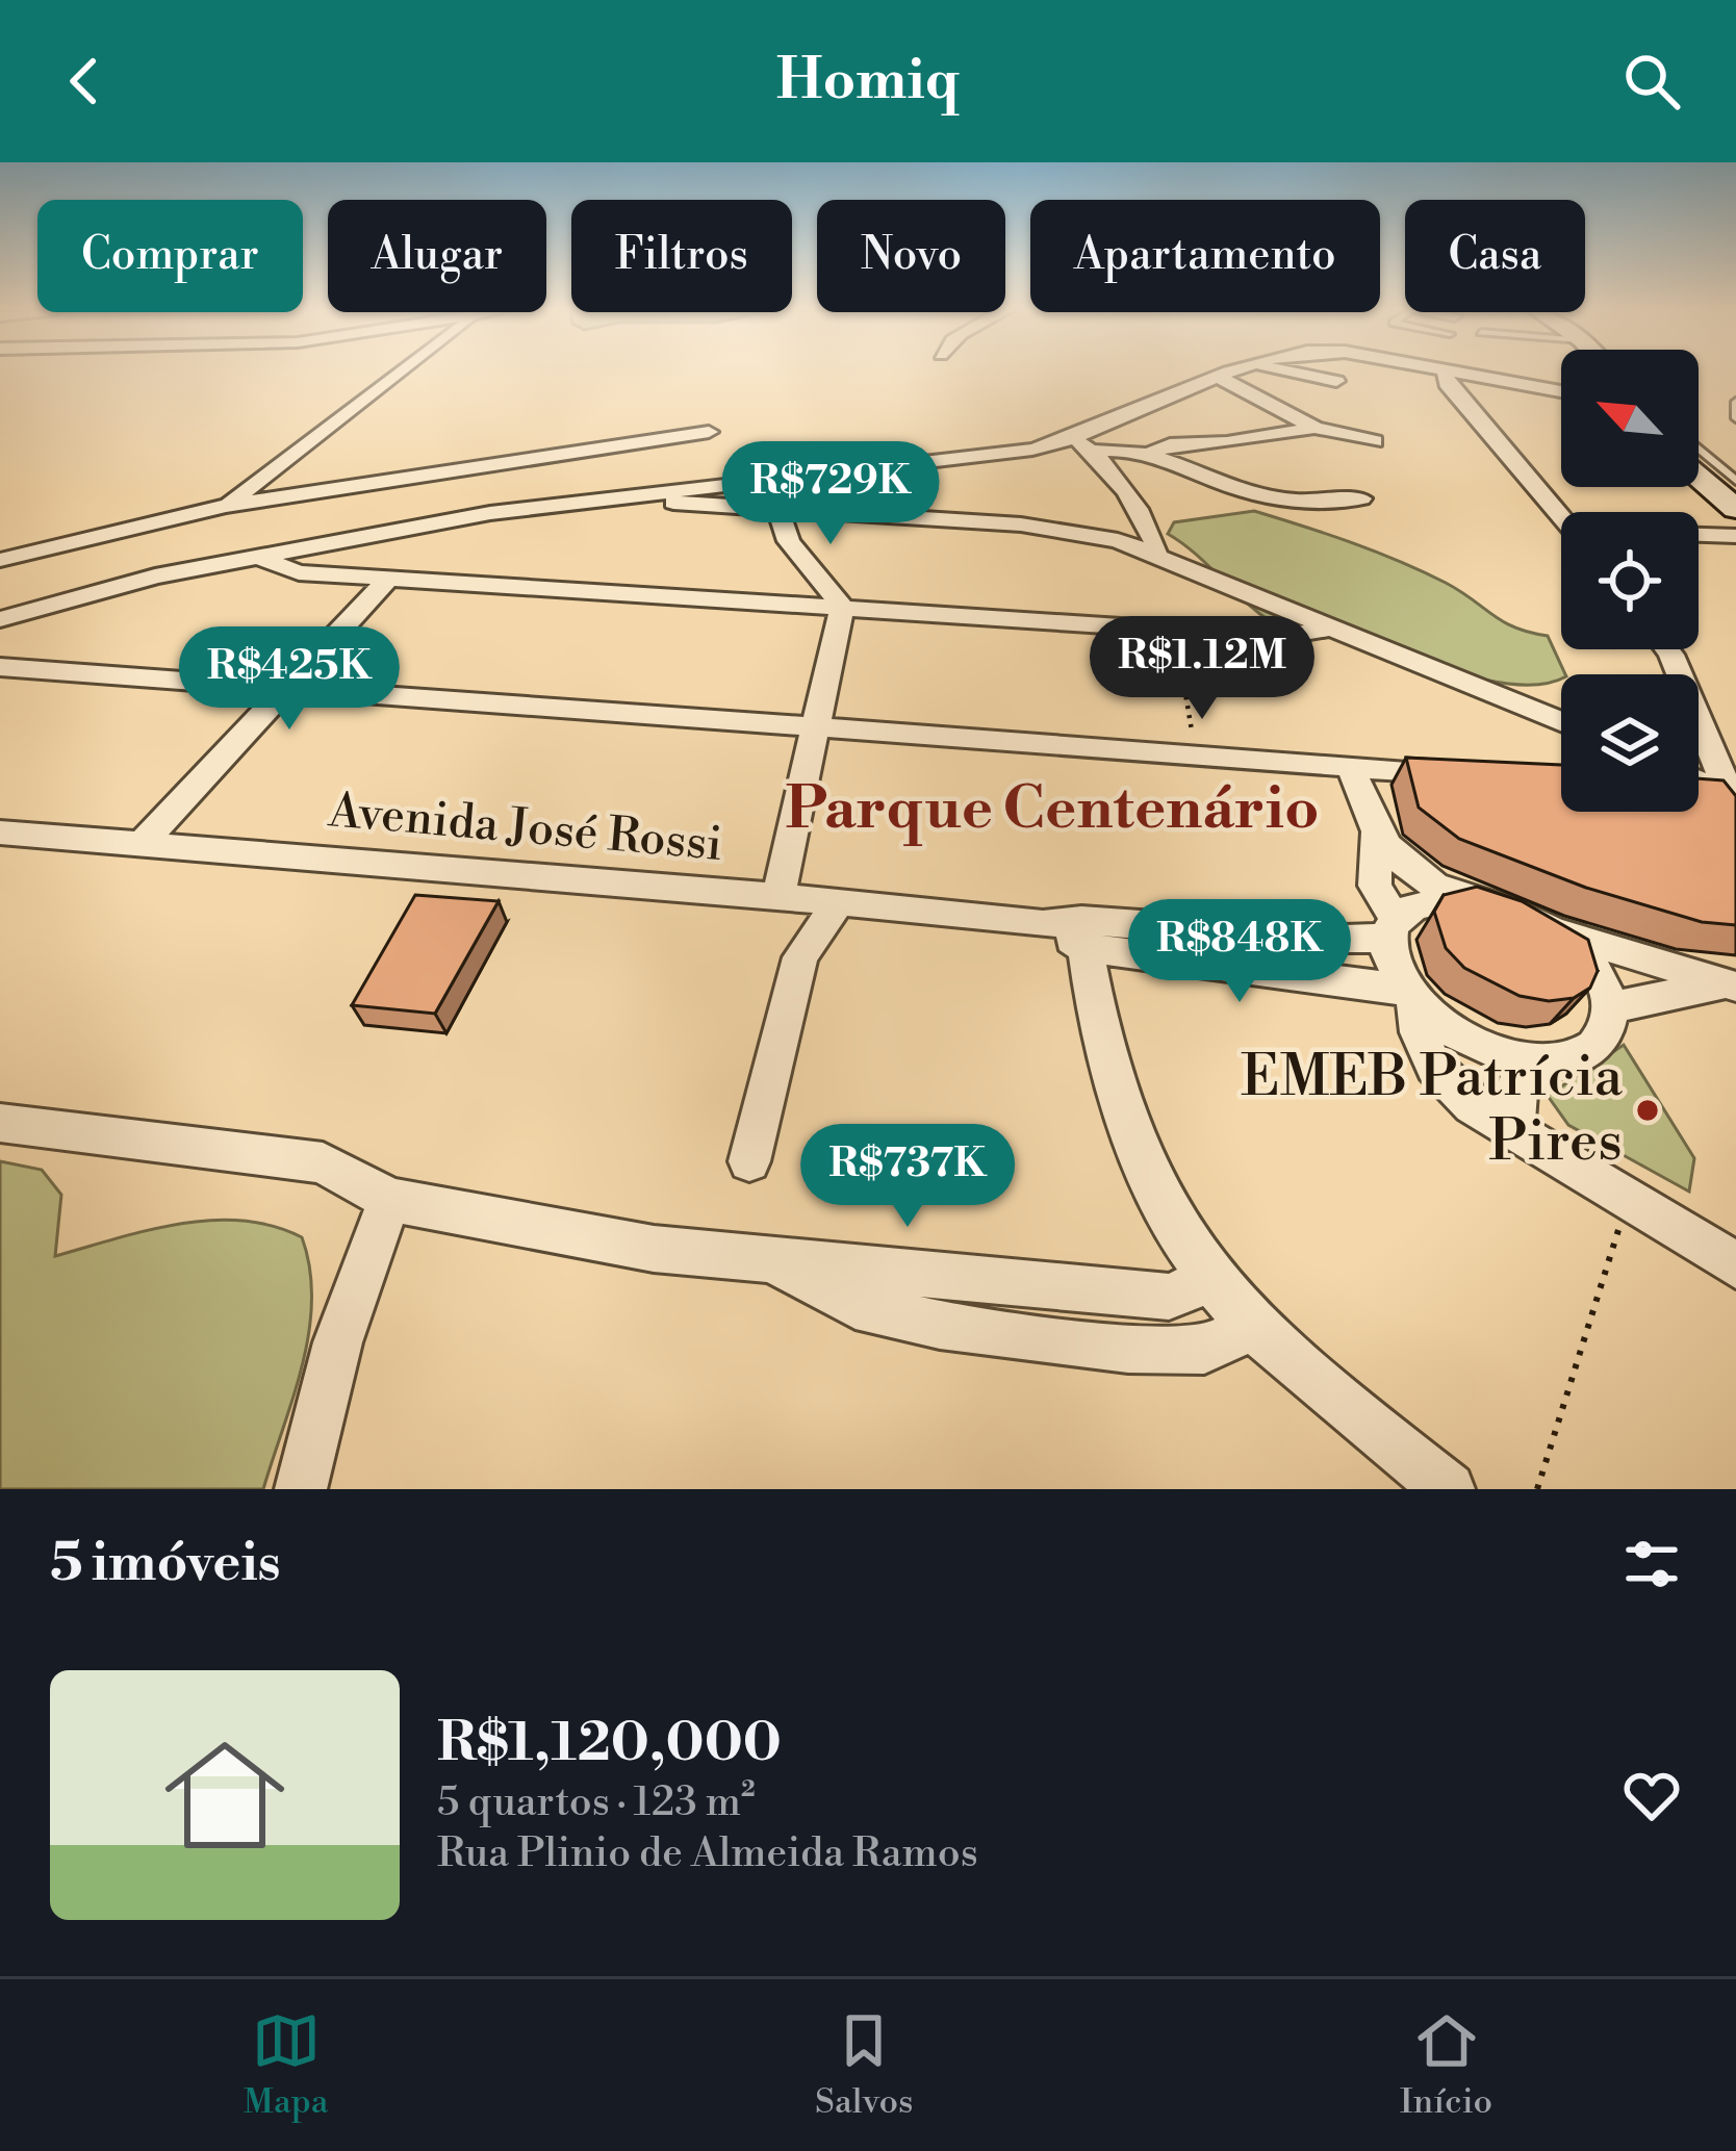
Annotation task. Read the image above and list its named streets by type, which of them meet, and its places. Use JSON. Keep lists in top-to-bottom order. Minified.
{"streets":{"street":["Avenida José Rossi"]},"districts":["Parque Centenário"],"places":["EMEB Patrícia Pires"],"north":"top left","page":{"header":"Homiq","chip":["Comprar","Alugar","Filtros","Novo","Apartamento","Casa"],"price":["R$729K","R$1.12M","R$425K","R$848K","R$737K"],"heading":"5 imóveis","list":[{"name":"R$1,120,000","note":"5 quartos · 123 m² · Rua Plinio de Almeida Ramos"}],"tabs":["Mapa","Salvos","Início"]}}
